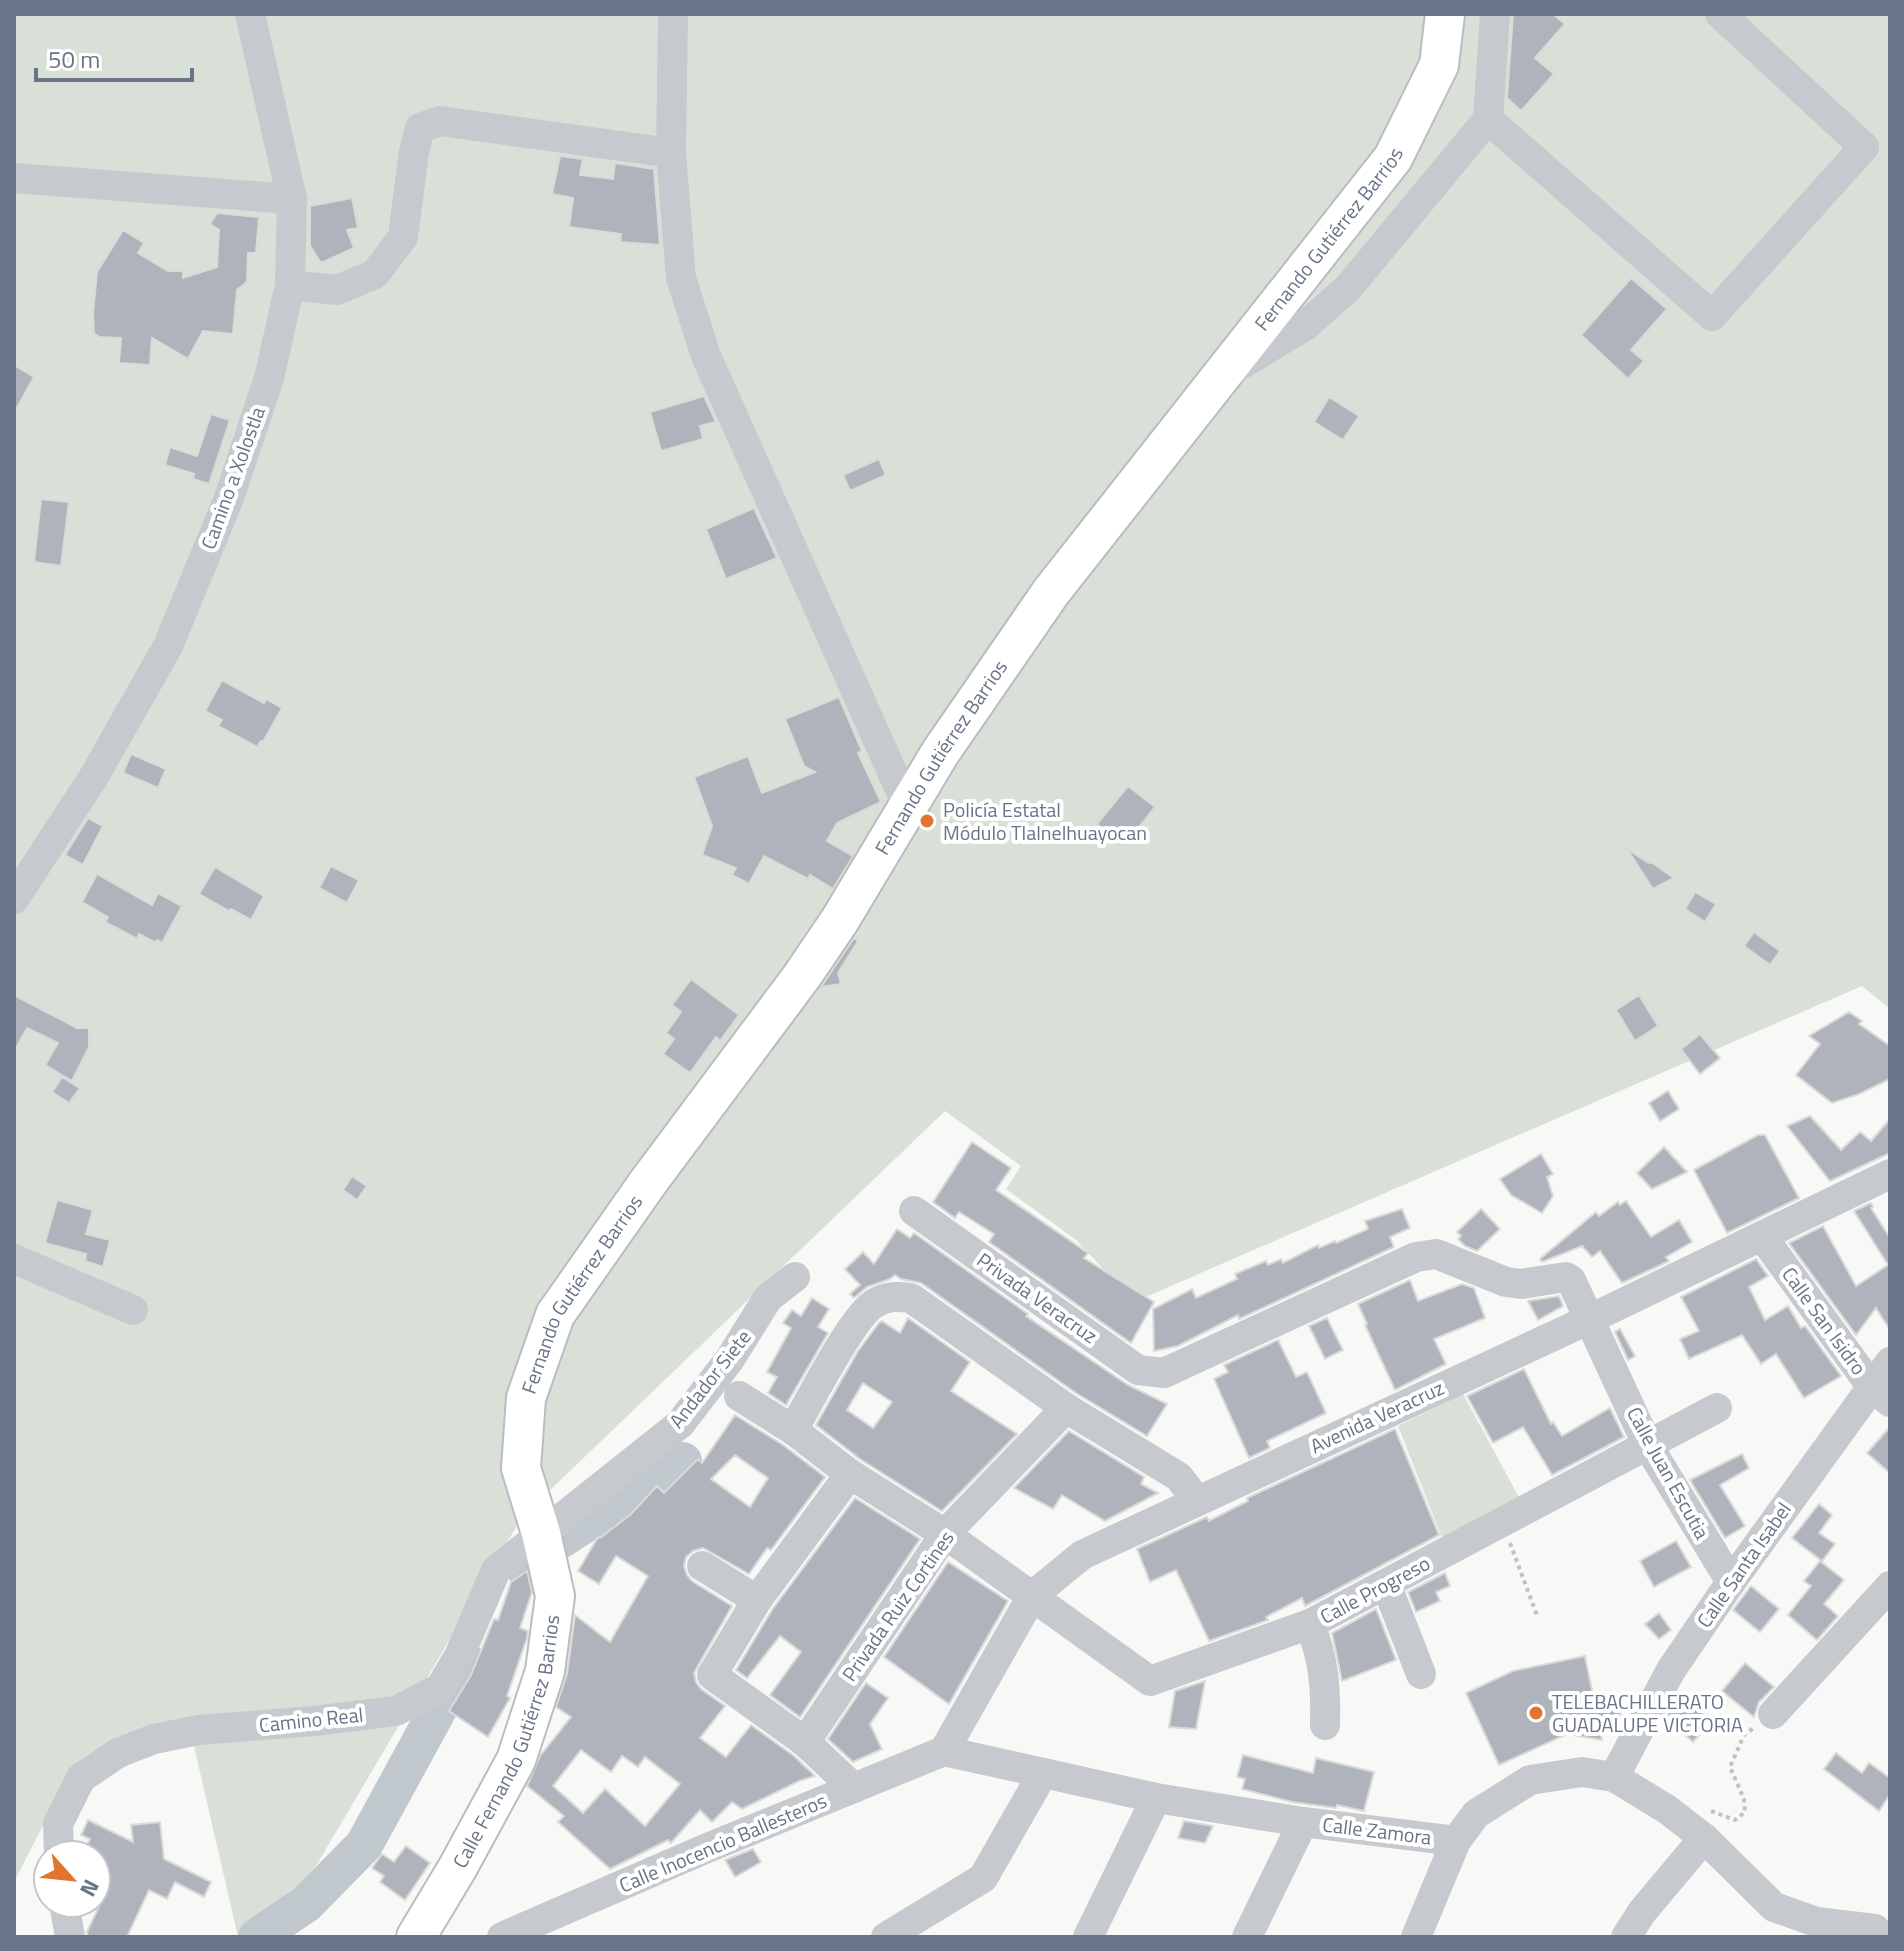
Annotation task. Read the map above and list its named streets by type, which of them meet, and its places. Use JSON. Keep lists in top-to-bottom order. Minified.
{"streets":{"main road":["Fernando Gutiérrez Barrios","Calle Fernando Gutiérrez Barrios"],"street":["Camino a Xolostla","Privada Veracruz","Calle San Isidro","Andador Siete","Avenida Veracruz","Calle Juan Escutia","Calle Santa Isabel","Calle Progreso","Privada Ruiz Cortines","Camino Real","Calle Zamora","Calle Inocencio Ballesteros"]},"crossings":[["Fernando Gutiérrez Barrios","Andador Siete"],["Fernando Gutiérrez Barrios","Camino Real"],["Fernando Gutiérrez Barrios","Calle Fernando Gutiérrez Barrios"],["Privada Veracruz","Calle Juan Escutia"],["Calle San Isidro","Avenida Veracruz"],["Calle San Isidro","Calle Santa Isabel"],["Andador Siete","Camino Real"],["Andador Siete","Calle Fernando Gutiérrez Barrios"],["Avenida Veracruz","Calle Juan Escutia"],["Avenida Veracruz","Calle Progreso"],["Avenida Veracruz","Calle Zamora"],["Avenida Veracruz","Calle Inocencio Ballesteros"],["Calle Juan Escutia","Calle Santa Isabel"],["Calle Juan Escutia","Calle Progreso"],["Calle Santa Isabel","Calle Zamora"],["Camino Real","Calle Fernando Gutiérrez Barrios"],["Calle Zamora","Calle Inocencio Ballesteros"]],"places":["Policía Estatal Módulo Tlalnelhuayocan","TELEBACHILLERATO GUADALUPE VICTORIA"],"scale_bar":"50 m","north":"bottom right"}
